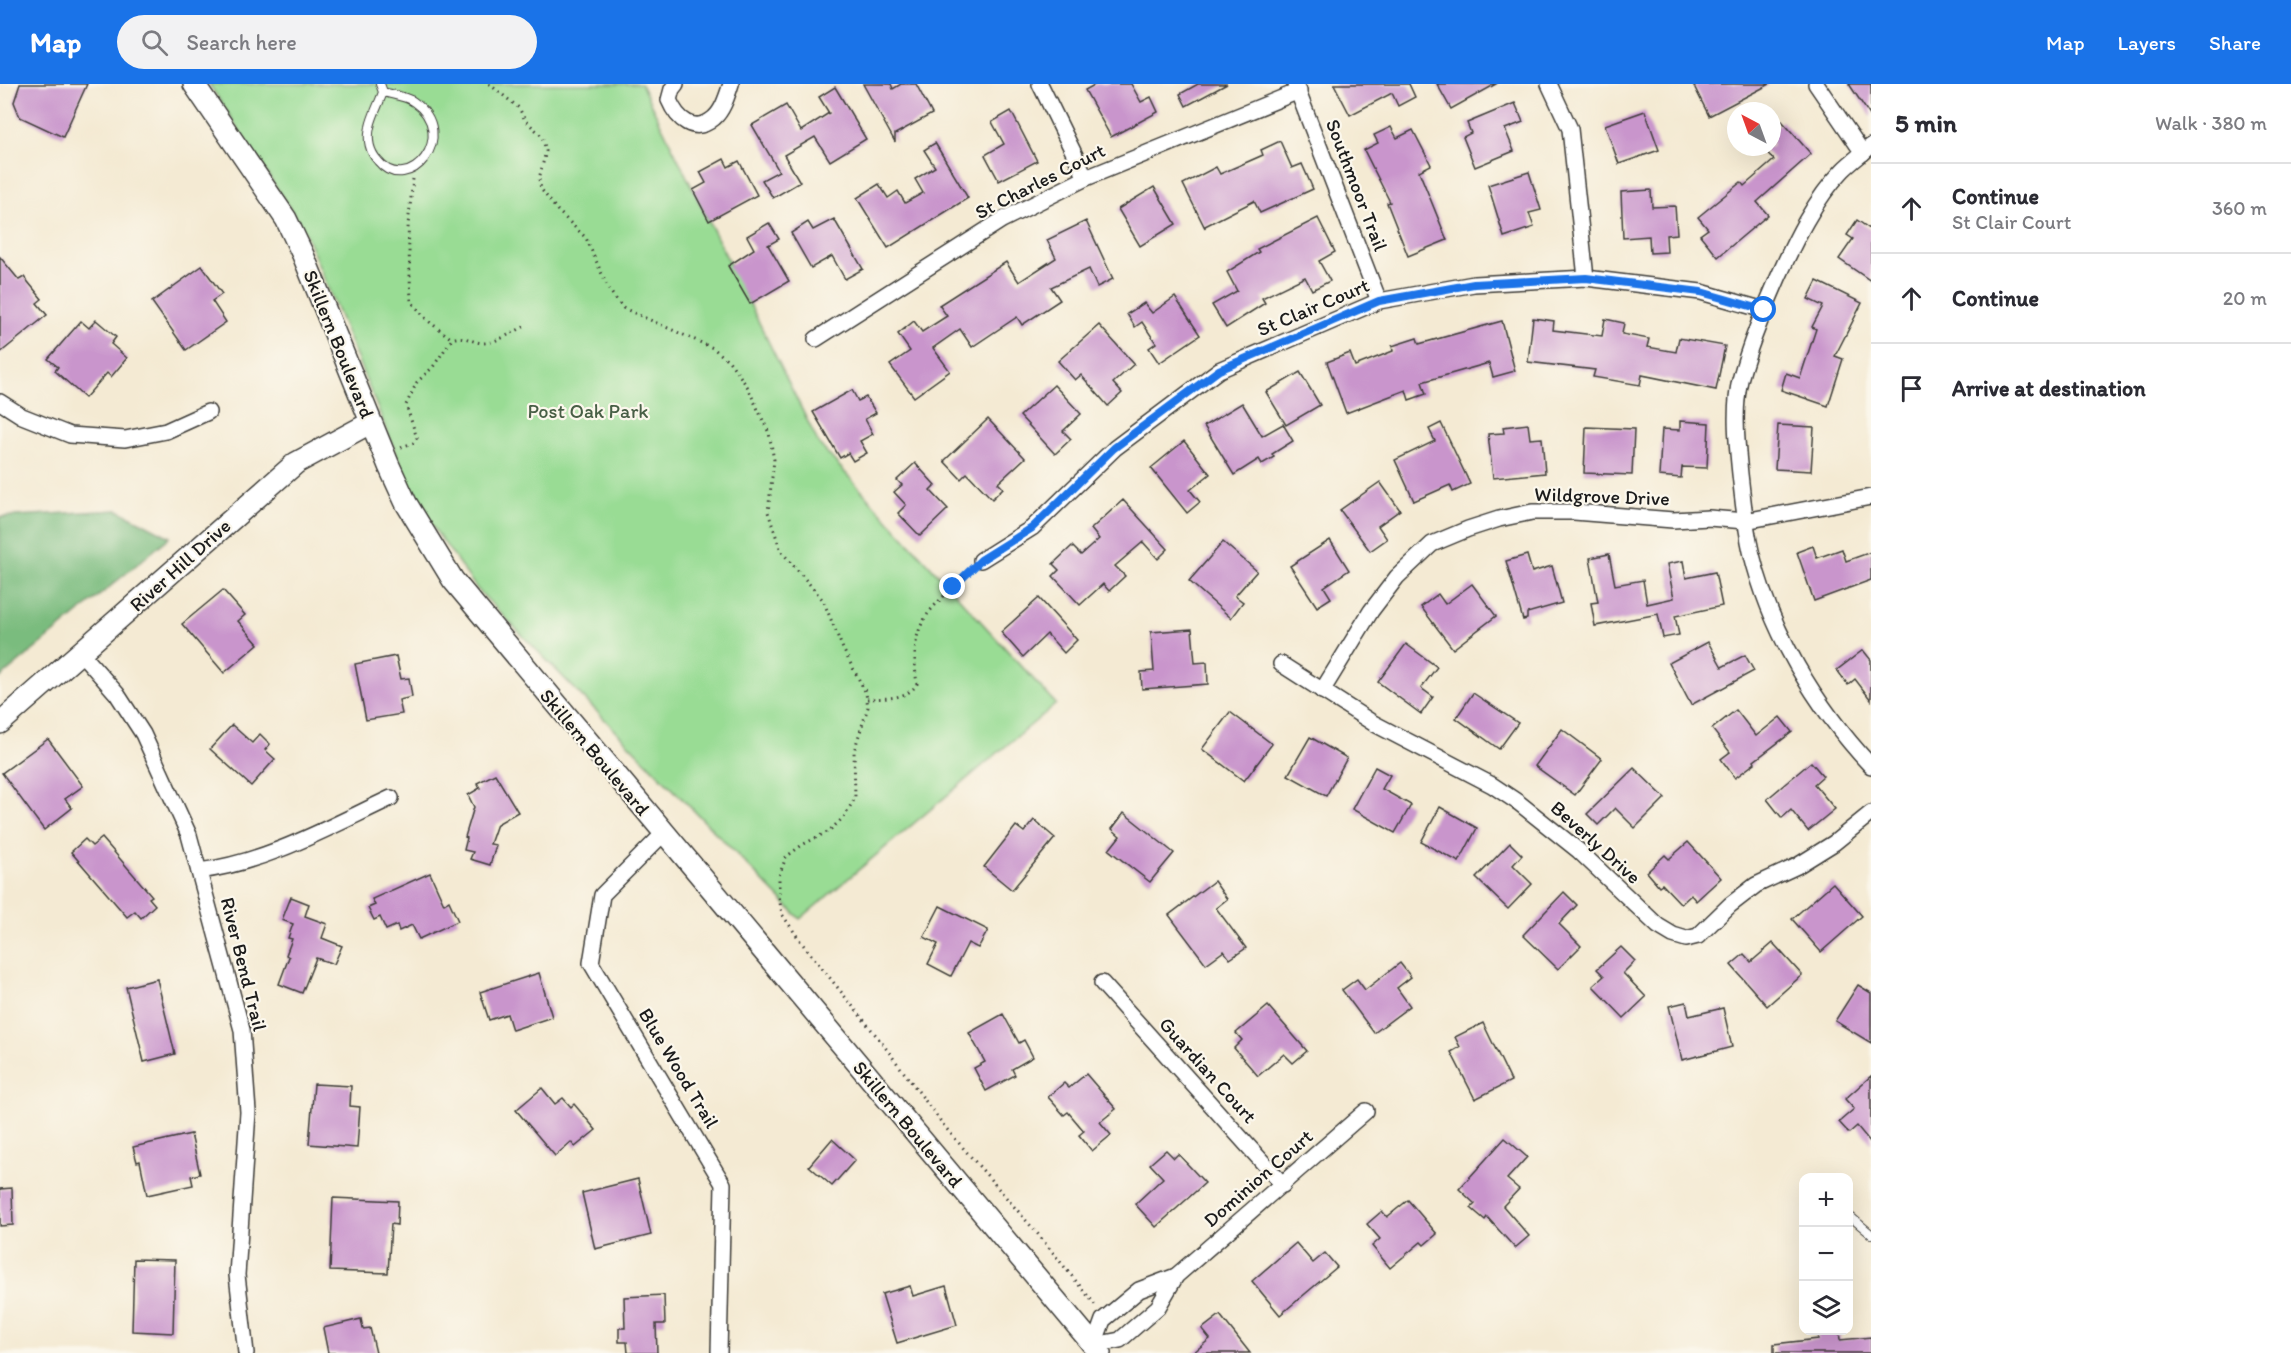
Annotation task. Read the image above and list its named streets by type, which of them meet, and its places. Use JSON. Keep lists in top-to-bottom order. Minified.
{"streets":{"street":["St Charles Court","Southmoor Trail","St Clair Court","Skillern Boulevard","Wildgrove Drive","River Hill Drive","Beverly Drive","River Bend Trail","Blue Wood Trail","Guardian Court","Dominion Court"]},"crossings":[["St Charles Court","Southmoor Trail"],["Southmoor Trail","St Clair Court"],["Skillern Boulevard","River Hill Drive"],["Skillern Boulevard","Blue Wood Trail"],["Skillern Boulevard","Dominion Court"],["Wildgrove Drive","Beverly Drive"],["River Hill Drive","River Bend Trail"],["Guardian Court","Dominion Court"]],"parks":["Post Oak Park"],"north":"top left","page":{"header":"Map","search":"Search here","nav":["Map","Layers","Share"],"heading":["5 min","Walk · 380 m"],"list":[["Continue","St Clair Court","360 m"],["Continue","20 m"],"Arrive at destination"],"map_buttons":["+","−"]}}
